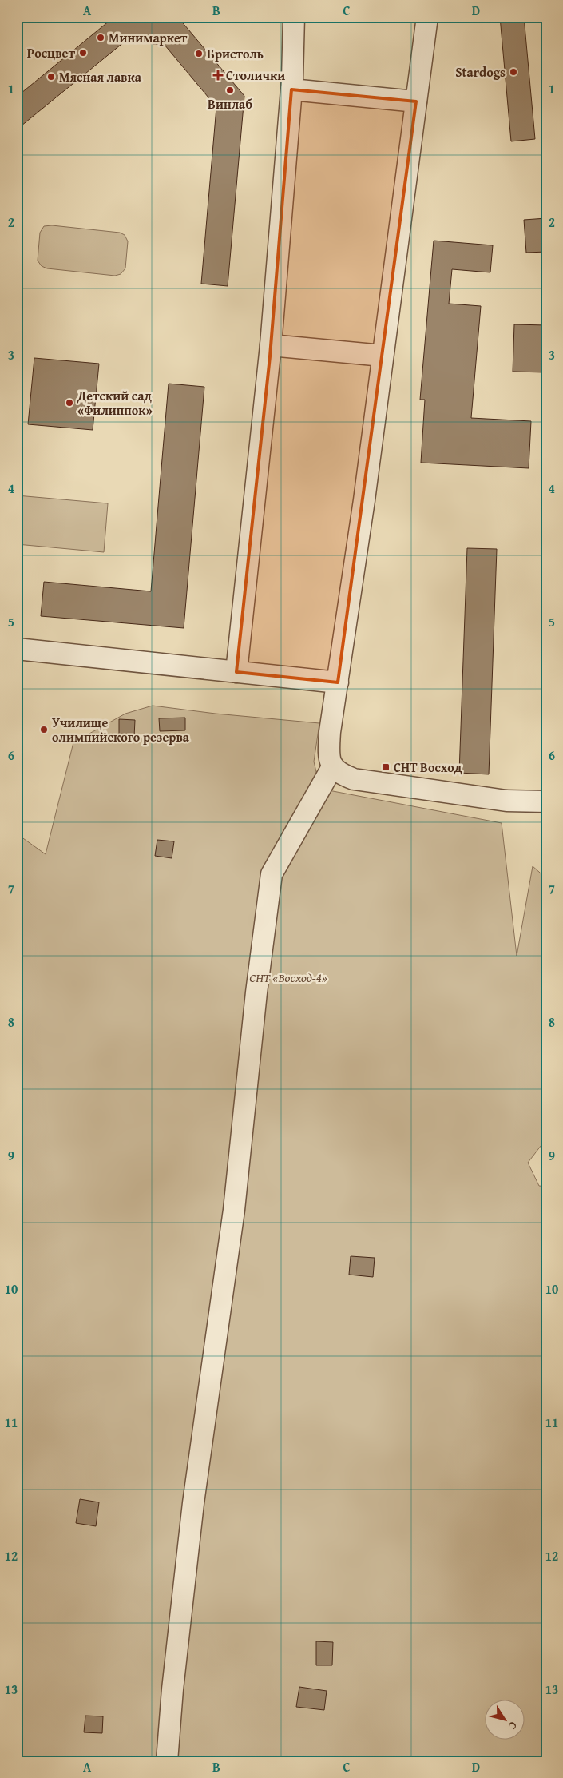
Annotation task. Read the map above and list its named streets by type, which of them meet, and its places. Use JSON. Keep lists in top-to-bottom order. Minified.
{"parks":["СНТ «Восход-4»"],"places":{"other":["Минимаркет","Росцвет","Бристоль","Stardogs","Мясная лавка","Винлаб","Детский сад «Филиппок»","Училище олимпийского резерва"],"health":["Столички"],"transit":["СНТ Восход"]},"north":"bottom right","grid":{"columns":["A","B","C","D"],"rows":["1","2","3","4","5","6","7","8","9","10","11","12","13"]}}
